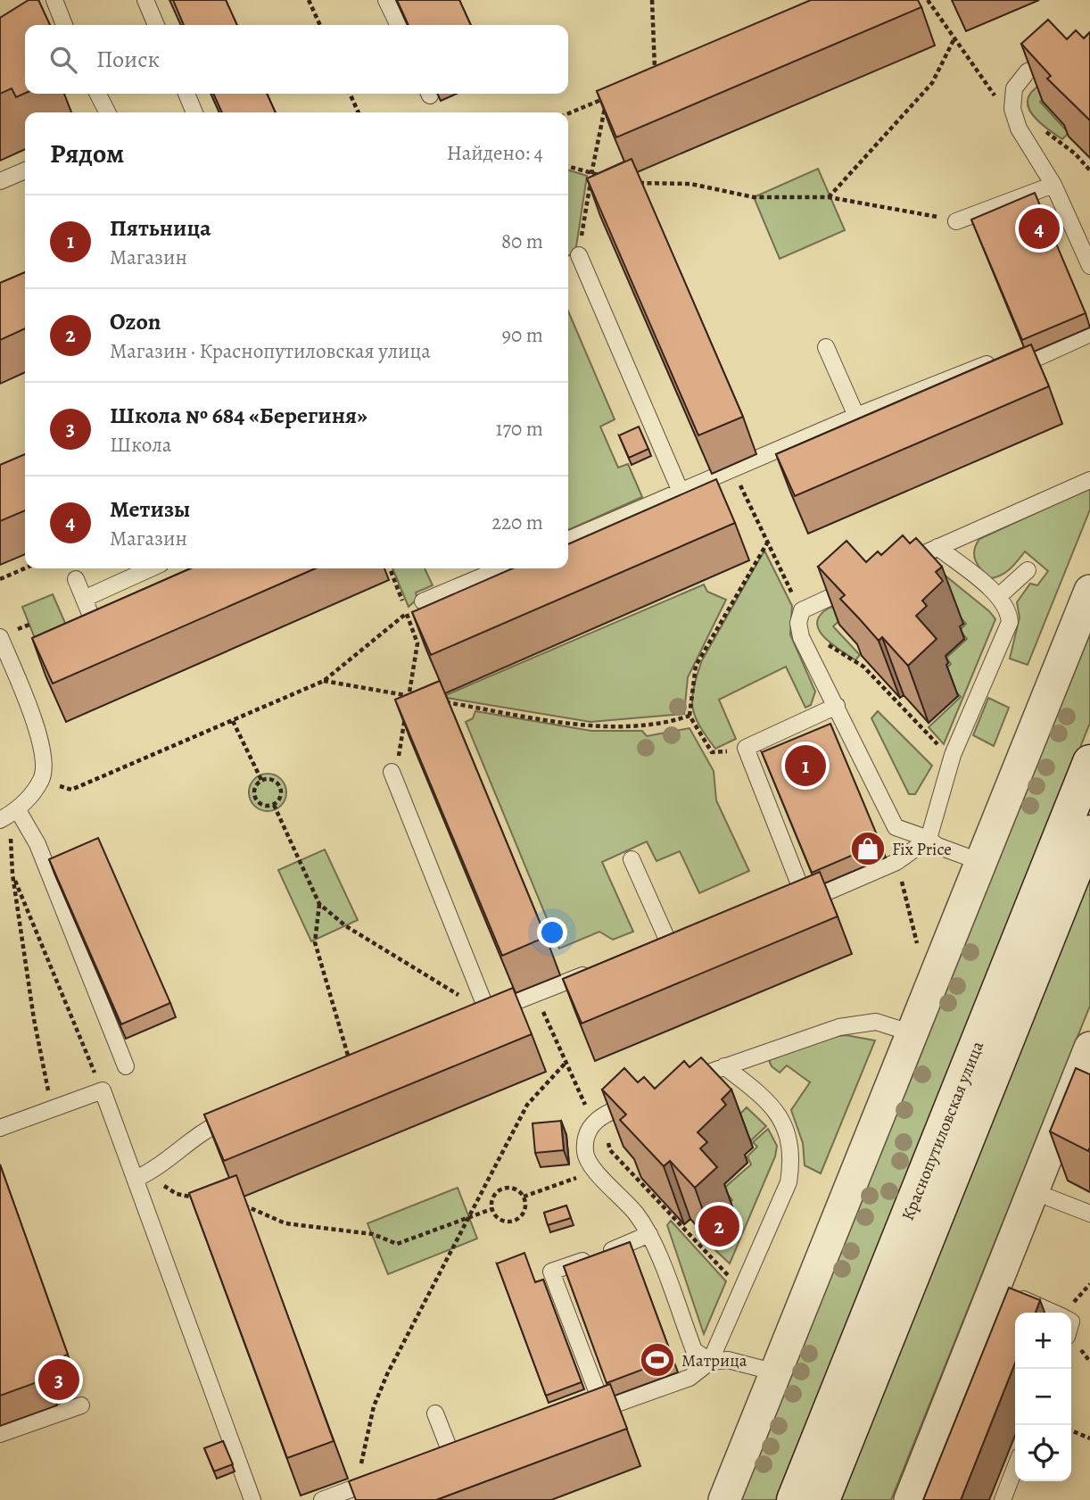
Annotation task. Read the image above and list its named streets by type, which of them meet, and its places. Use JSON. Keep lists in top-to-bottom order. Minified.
{"streets":{"main road":["Краснопутиловская улица"]},"places":{"shop":["Fix Price"],"sports":["Матрица"]},"page":{"search":"Поиск","heading":["Рядом","Найдено: 4"],"list":[{"mark":"1","name":"Пятьница","note":"Магазин","value":"80 m"},{"mark":"2","name":"Ozon","note":"Магазин · Краснопутиловская улица","value":"90 m"},{"mark":"3","name":"Школа № 684 «Берегиня»","note":"Школа","value":"170 m"},{"mark":"4","name":"Метизы","note":"Магазин","value":"220 m"}],"pins":["4","1","2","3"],"map_buttons":["+","−"]}}
